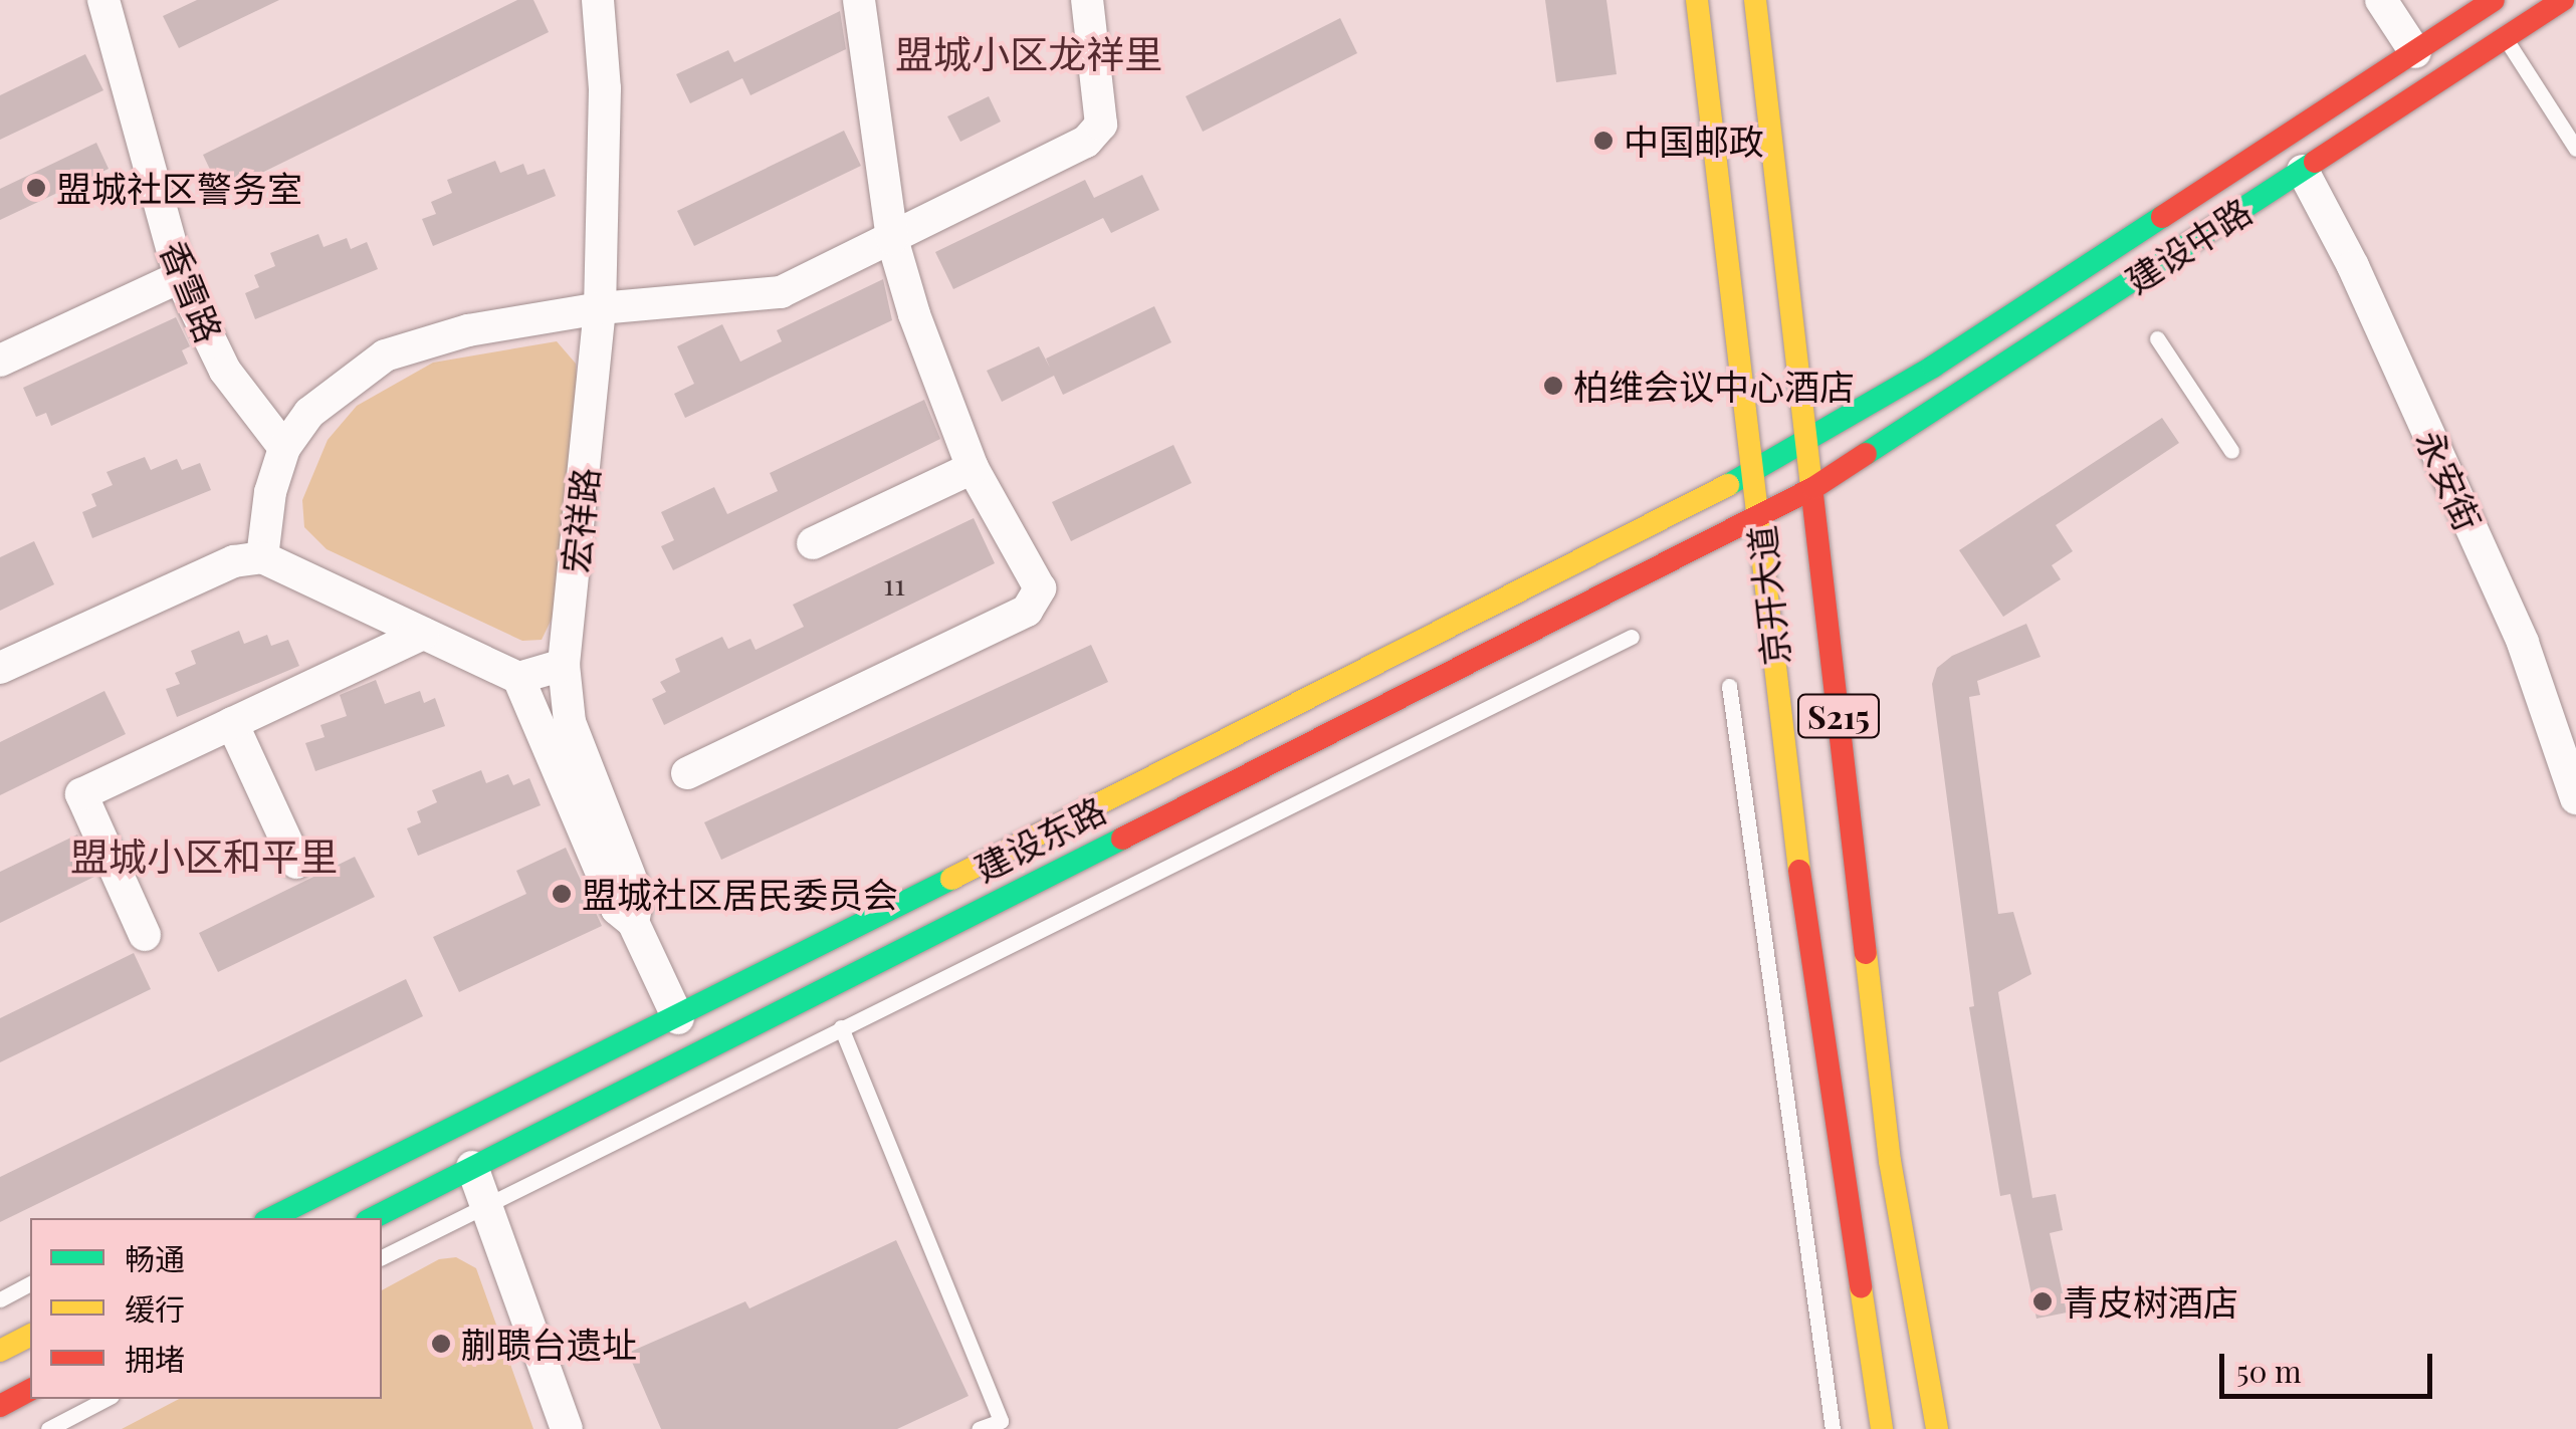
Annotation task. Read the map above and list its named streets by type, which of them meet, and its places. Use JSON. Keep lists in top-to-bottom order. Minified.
{"streets":{"main road":["建设中路","京开大道","S215","建设东路"],"street":["香雪路","永安街","宏祥路"]},"crossings":[["建设中路","永安街"],["建设中路","京开大道"],["建设中路","建设东路"],["宏祥路","建设东路"],["京开大道","建设东路"]],"districts":["盟城小区龙祥里","盟城小区和平里"],"places":["中国邮政","盟城社区警务室","柏维会议中心酒店","盟城社区居民委员会","青皮树酒店","蒯聩台遗址"],"house_numbers":["11"],"legend":["畅通","缓行","拥堵"],"scale_bar":"50 m"}
